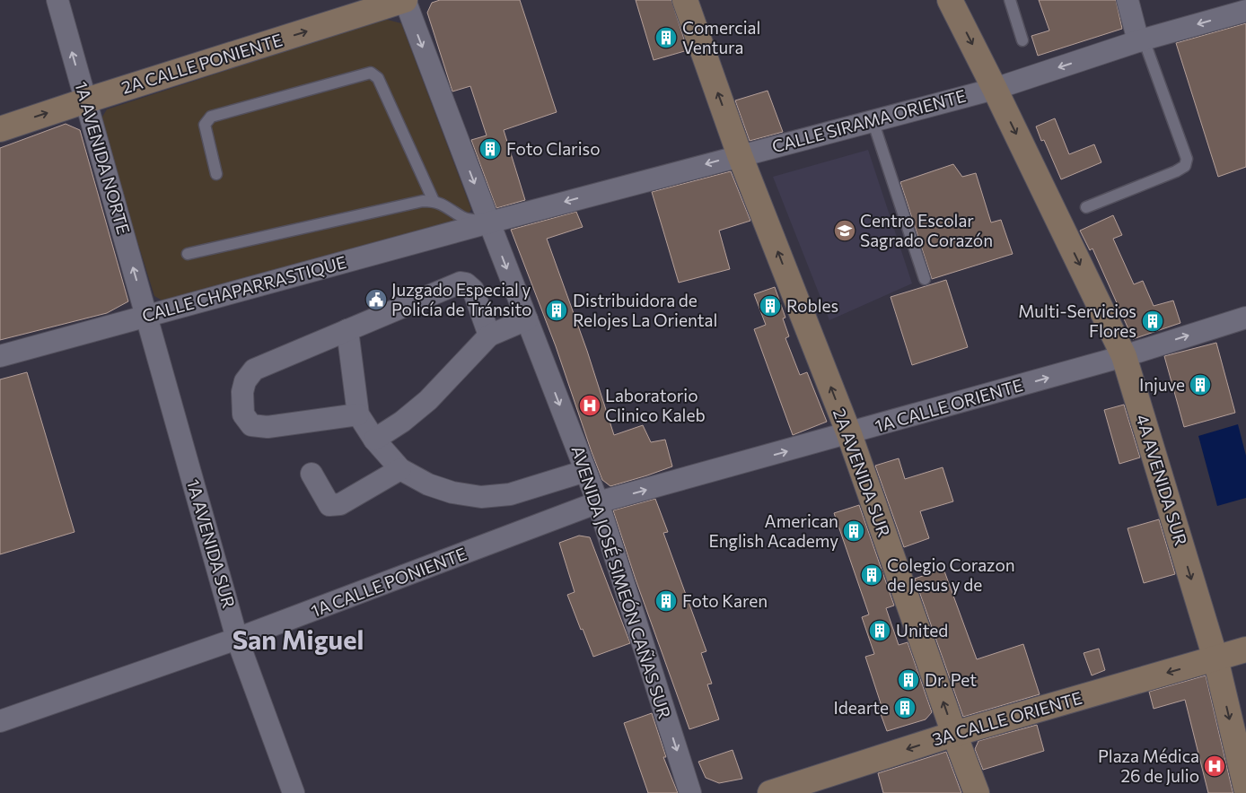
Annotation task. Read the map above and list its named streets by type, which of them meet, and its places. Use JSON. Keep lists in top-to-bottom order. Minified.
{"streets":{"main road":["2A CALLE PONIENTE","2A AVENIDA SUR","4A AVENIDA SUR","3A CALLE ORIENTE"],"street":["CALLE SIRAMA ORIENTE","1A AVENIDA NORTE","CALLE CHAPARRASTIQUE","1A CALLE ORIENTE","1A AVENIDA SUR","1A CALLE PONIENTE","AVENIDA JOSÉ SIMEÓN CAÑAS SUR"]},"crossings":[["2A CALLE PONIENTE","1A AVENIDA NORTE"],["2A CALLE PONIENTE","AVENIDA JOSÉ SIMEÓN CAÑAS SUR"],["CALLE SIRAMA ORIENTE","CALLE CHAPARRASTIQUE"],["CALLE SIRAMA ORIENTE","2A AVENIDA SUR"],["CALLE SIRAMA ORIENTE","4A AVENIDA SUR"],["CALLE SIRAMA ORIENTE","AVENIDA JOSÉ SIMEÓN CAÑAS SUR"],["1A AVENIDA NORTE","CALLE CHAPARRASTIQUE"],["1A AVENIDA NORTE","1A AVENIDA SUR"],["CALLE CHAPARRASTIQUE","1A AVENIDA SUR"],["CALLE CHAPARRASTIQUE","AVENIDA JOSÉ SIMEÓN CAÑAS SUR"],["1A CALLE ORIENTE","2A AVENIDA SUR"],["1A CALLE ORIENTE","4A AVENIDA SUR"],["1A CALLE ORIENTE","1A CALLE PONIENTE"],["1A CALLE ORIENTE","AVENIDA JOSÉ SIMEÓN CAÑAS SUR"],["2A AVENIDA SUR","3A CALLE ORIENTE"],["4A AVENIDA SUR","3A CALLE ORIENTE"],["1A AVENIDA SUR","1A CALLE PONIENTE"],["1A CALLE PONIENTE","AVENIDA JOSÉ SIMEÓN CAÑAS SUR"]],"one_way":["2A CALLE PONIENTE","CALLE SIRAMA ORIENTE","1A AVENIDA NORTE","1A CALLE ORIENTE","2A AVENIDA SUR","4A AVENIDA SUR","AVENIDA JOSÉ SIMEÓN CAÑAS SUR","3A CALLE ORIENTE"],"districts":["San Miguel"],"places":{"building":["Comercial Ventura","Foto Clariso","Robles","Distribuidora de Relojes La Oriental","Multi-Servicios Flores","Injuve","American English Academy","Colegio Corazon de Jesus y de","Foto Karen","United","Dr. Pet","Idearte"],"school or university":["Centro Escolar Sagrado Corazón"],"public building":["Juzgado Especial y Policía de Tránsito"],"hospital":["Laboratorio Clinico Kaleb","Plaza Médica 26 de Julio"]}}
